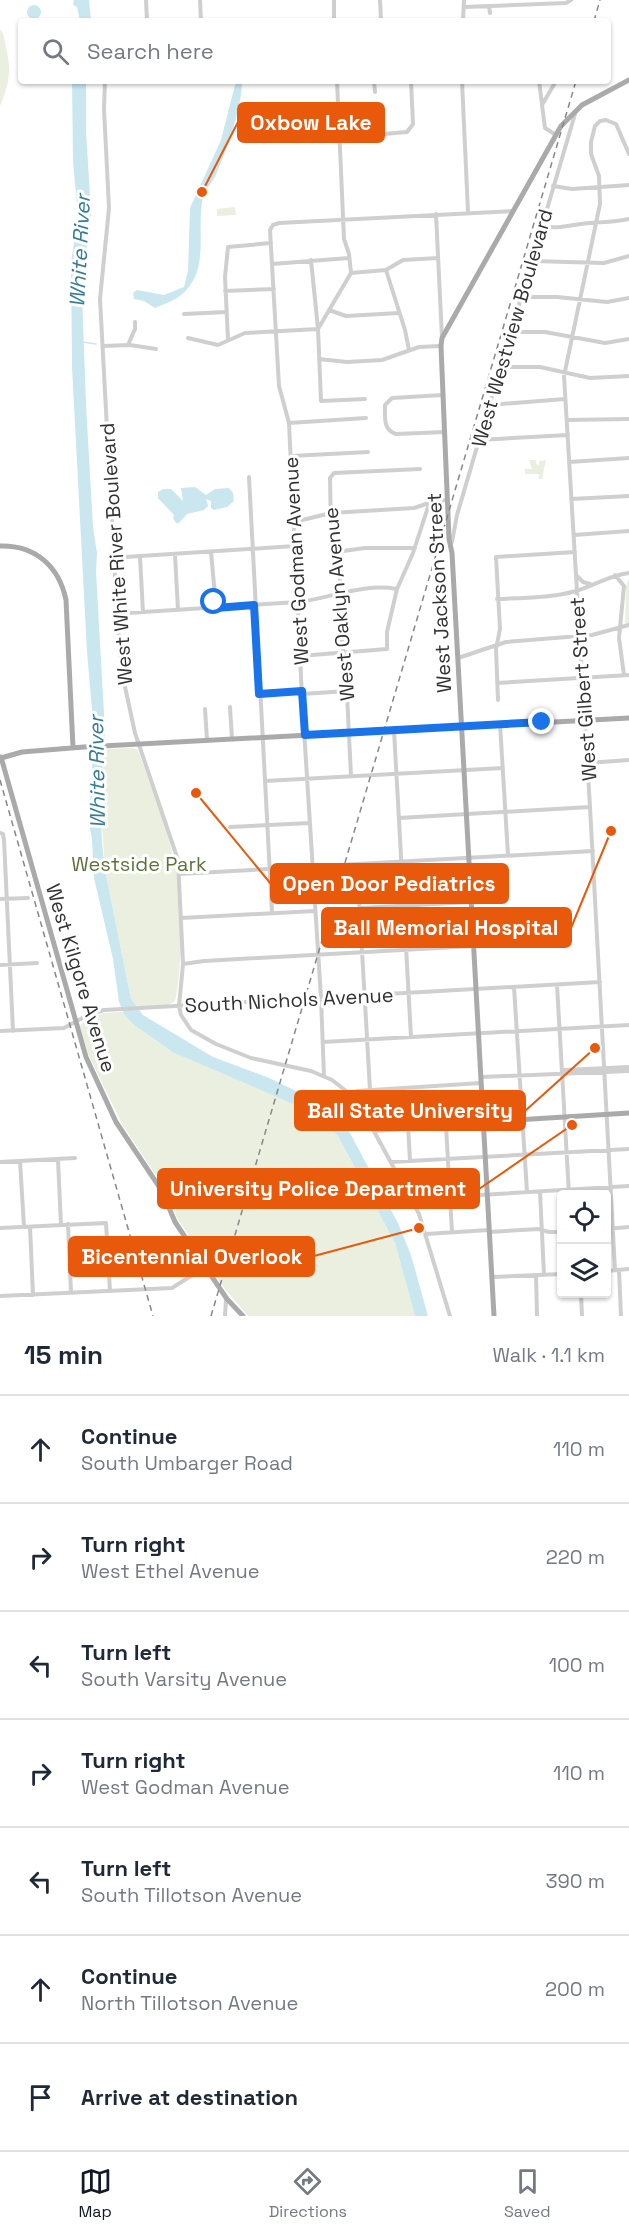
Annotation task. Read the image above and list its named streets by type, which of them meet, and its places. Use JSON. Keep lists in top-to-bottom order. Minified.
{"streets":{"main road":["West Jackson Street","West Kilgore Avenue"],"street":["West Westview Boulevard","West White River Boulevard","West Godman Avenue","West Oaklyn Avenue","West Gilbert Street","South Nichols Avenue"]},"crossings":[["West Westview Boulevard","West Jackson Street"],["West White River Boulevard","South Nichols Avenue"],["West Godman Avenue","South Nichols Avenue"],["West Jackson Street","South Nichols Avenue"],["West Gilbert Street","South Nichols Avenue"],["West Kilgore Avenue","South Nichols Avenue"]],"water":["White River"],"parks":["Westside Park"],"places":["Oxbow Lake","Open Door Pediatrics","Ball Memorial Hospital","Ball State University","University Police Department","Bicentennial Overlook"],"page":{"search":"Search here","heading":["15 min","Walk · 1.1 km"],"list":[["Continue","South Umbarger Road","110 m"],["Turn right","West Ethel Avenue","220 m"],["Turn left","South Varsity Avenue","100 m"],["Turn right","West Godman Avenue","110 m"],["Turn left","South Tillotson Avenue","390 m"],["Continue","North Tillotson Avenue","200 m"],"Arrive at destination"],"nav":["Map","Directions","Saved"]}}
